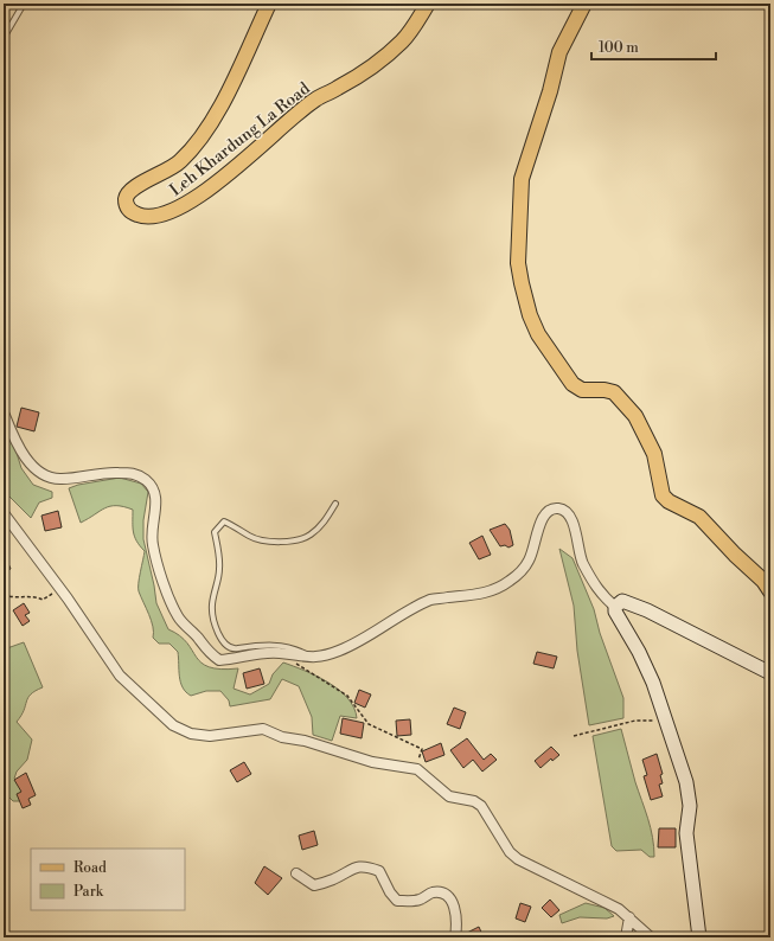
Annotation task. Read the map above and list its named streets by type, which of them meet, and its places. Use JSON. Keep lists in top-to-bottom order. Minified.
{"streets":{"main road":["Leh Khardung La Road"]},"legend":["Road","Park"],"scale_bar":"100 m"}
